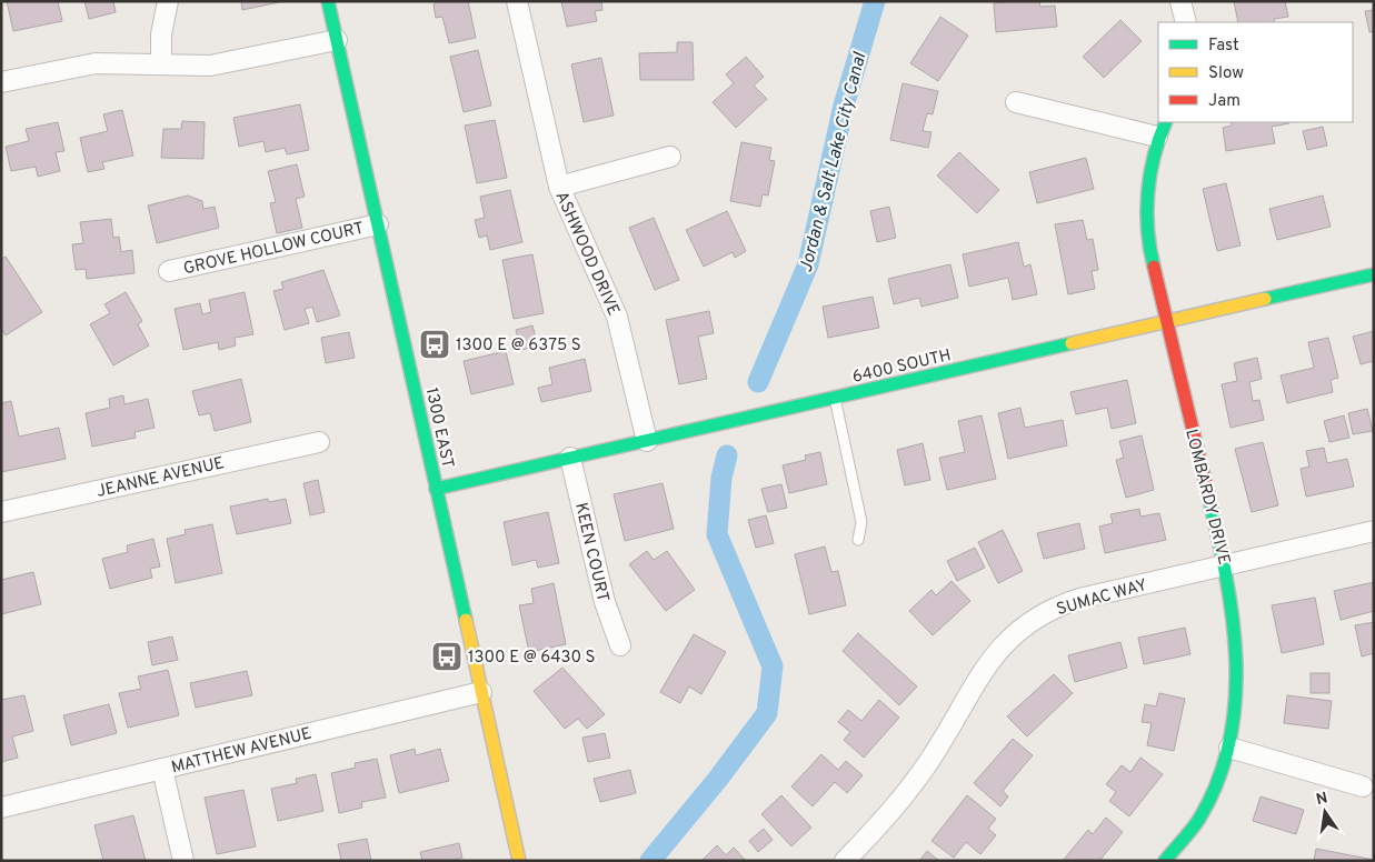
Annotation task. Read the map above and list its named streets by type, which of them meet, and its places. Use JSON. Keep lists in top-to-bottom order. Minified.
{"streets":{"street":["GROVE HOLLOW COURT","ASHWOOD DRIVE","6400 SOUTH","1300 EAST","JEANNE AVENUE","LOMBARDY DRIVE","KEEN COURT","SUMAC WAY","MATTHEW AVENUE"]},"crossings":[["GROVE HOLLOW COURT","1300 EAST"],["ASHWOOD DRIVE","6400 SOUTH"],["6400 SOUTH","1300 EAST"],["6400 SOUTH","LOMBARDY DRIVE"],["6400 SOUTH","KEEN COURT"],["1300 EAST","MATTHEW AVENUE"],["LOMBARDY DRIVE","SUMAC WAY"]],"water":["Jordan & Salt Lake City Canal"],"places":{"bus stop":["1300 E @ 6375 S","1300 E @ 6430 S"]},"legend":["Fast","Slow","Jam"],"north":"top"}
